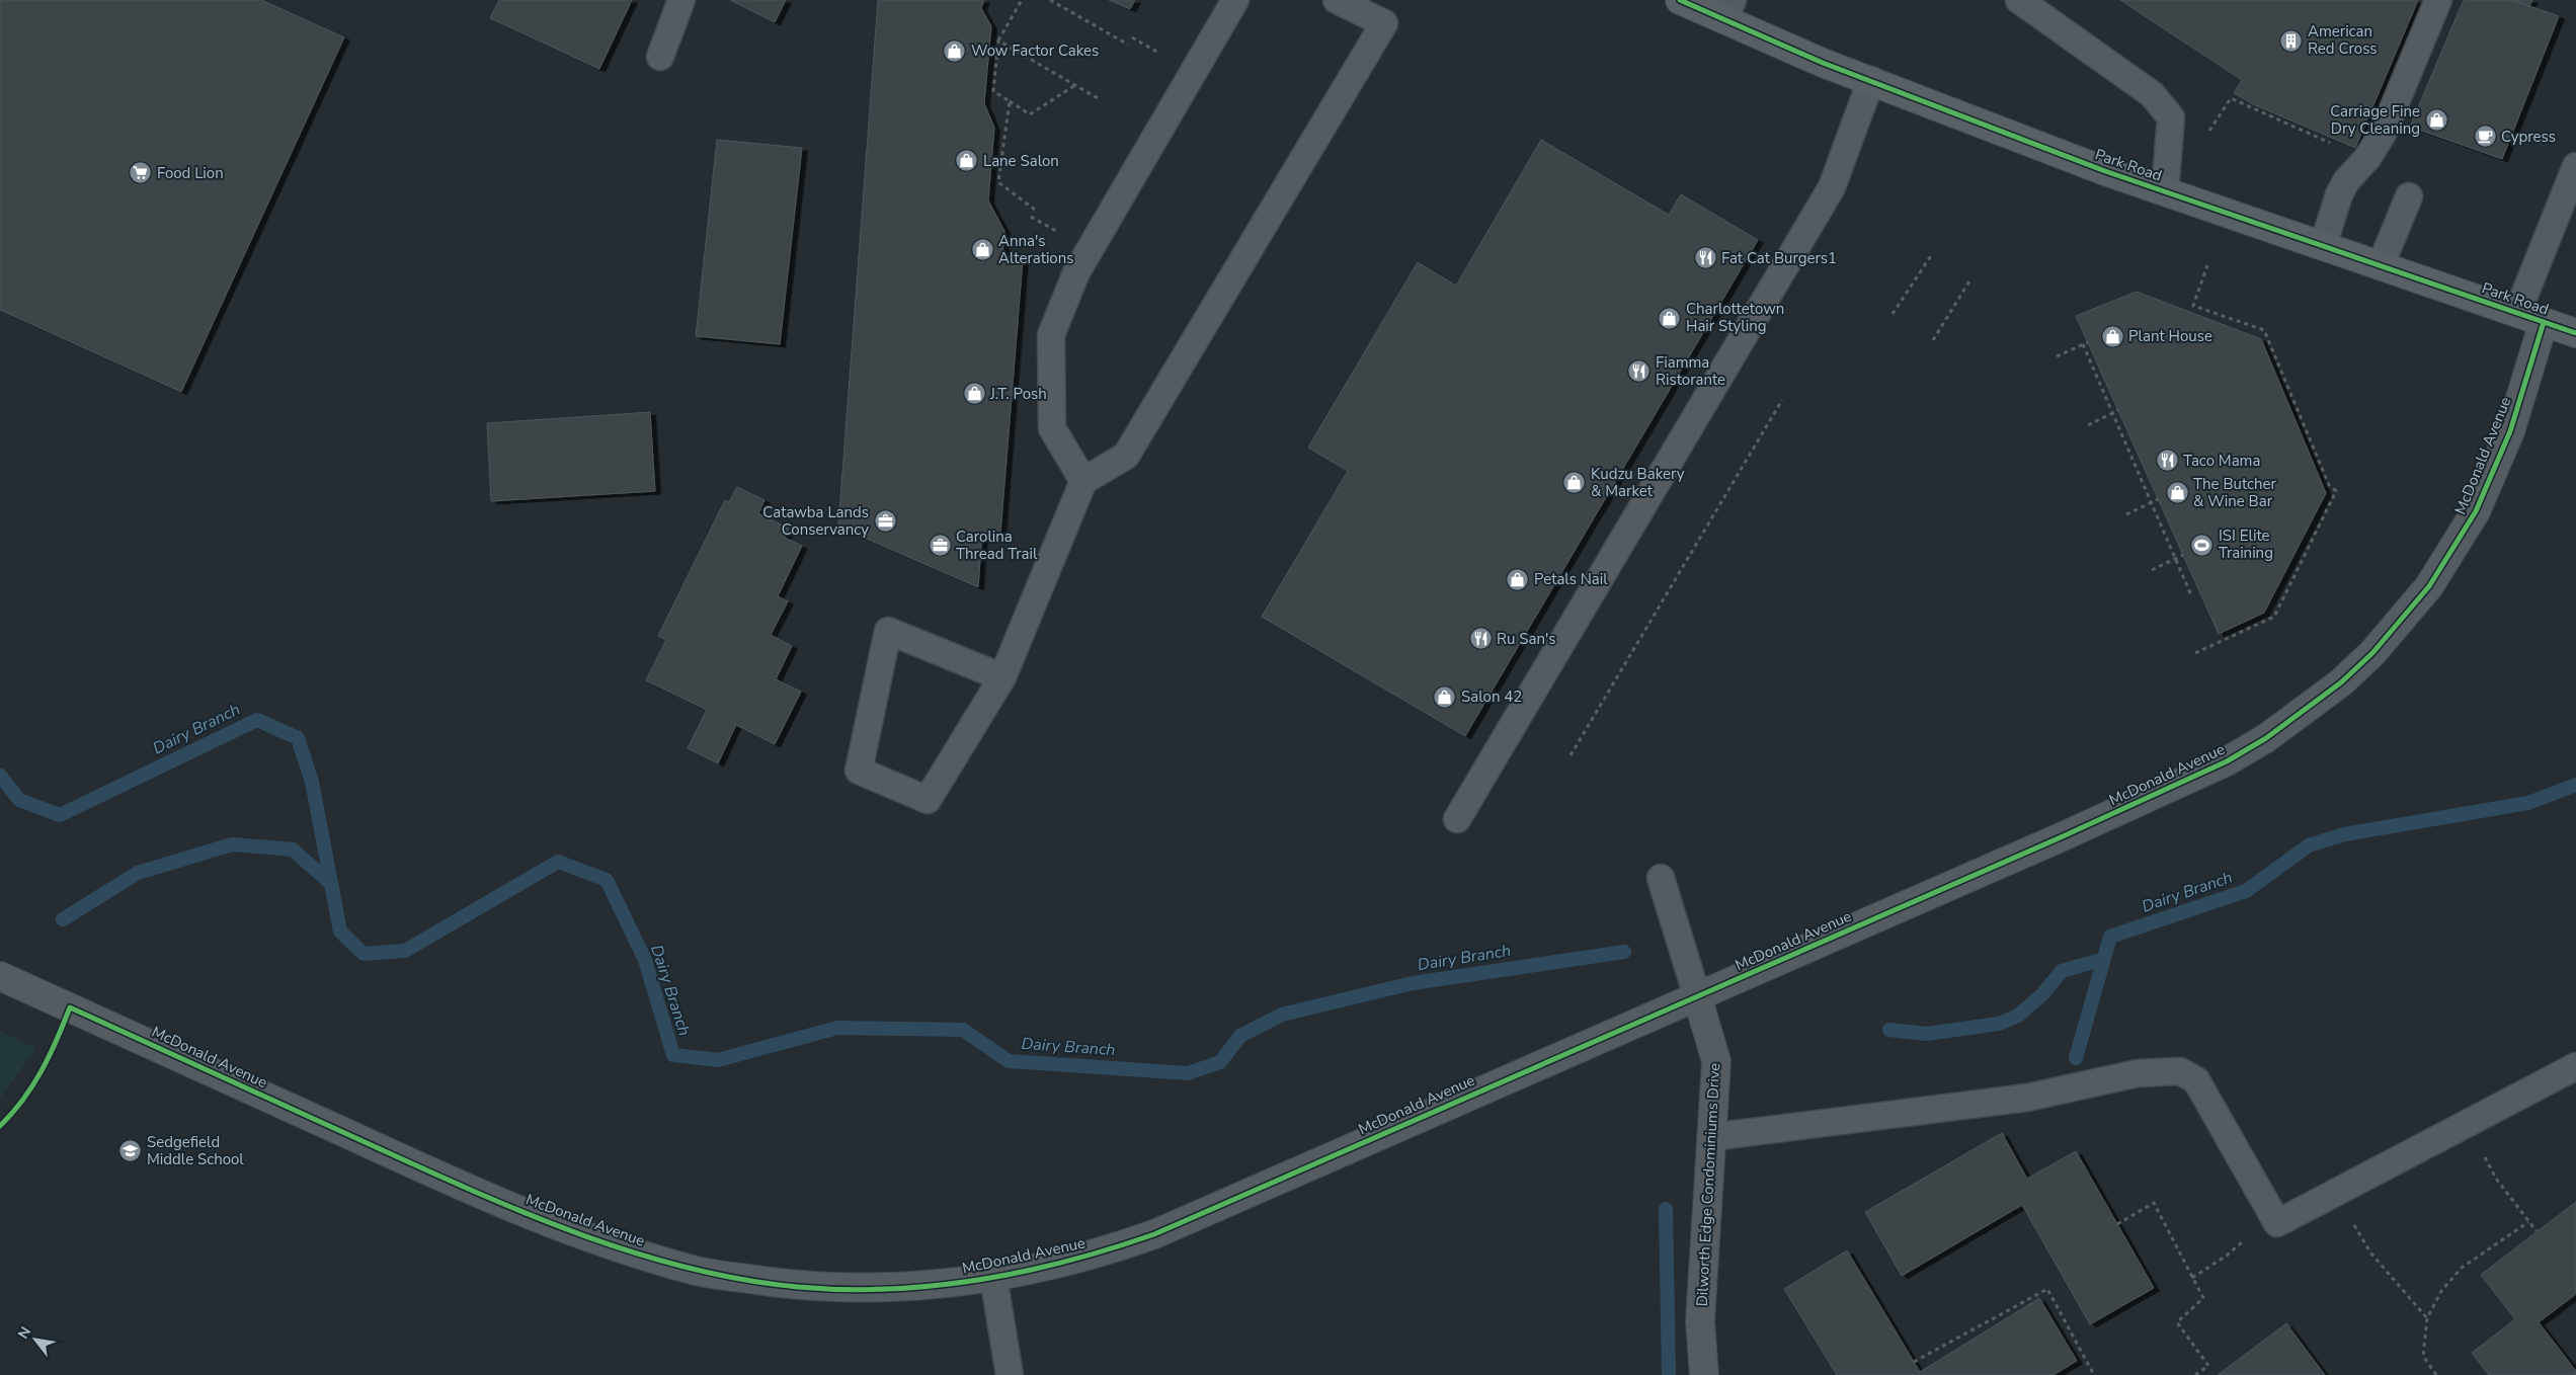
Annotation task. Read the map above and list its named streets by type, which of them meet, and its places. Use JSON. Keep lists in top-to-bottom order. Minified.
{"streets":{"street":["Park Road","McDonald Avenue","Dilworth Edge Condominiums Drive"]},"crossings":[["Park Road","McDonald Avenue"],["McDonald Avenue","Dilworth Edge Condominiums Drive"]],"water":["Dairy Branch"],"places":{"building":["American Red Cross"],"shop":["Wow Factor Cakes","Carriage Fine Dry Cleaning","Lane Salon","Anna's Alterations","Charlottetown Hair Styling","Plant House","J.T. Posh","Kudzu Bakery & Market","The Butcher & Wine Bar","Petals Nail","Salon 42"],"cafe":["Cypress"],"supermarket":["Food Lion"],"restaurant":["Fat Cat Burgers1","Fiamma Ristorante","Taco Mama","Ru San's"],"office":["Catawba Lands Conservancy","Carolina Thread Trail"],"sports":["ISI Elite Training"],"school or university":["Sedgefield Middle School"]},"north":"top left"}
